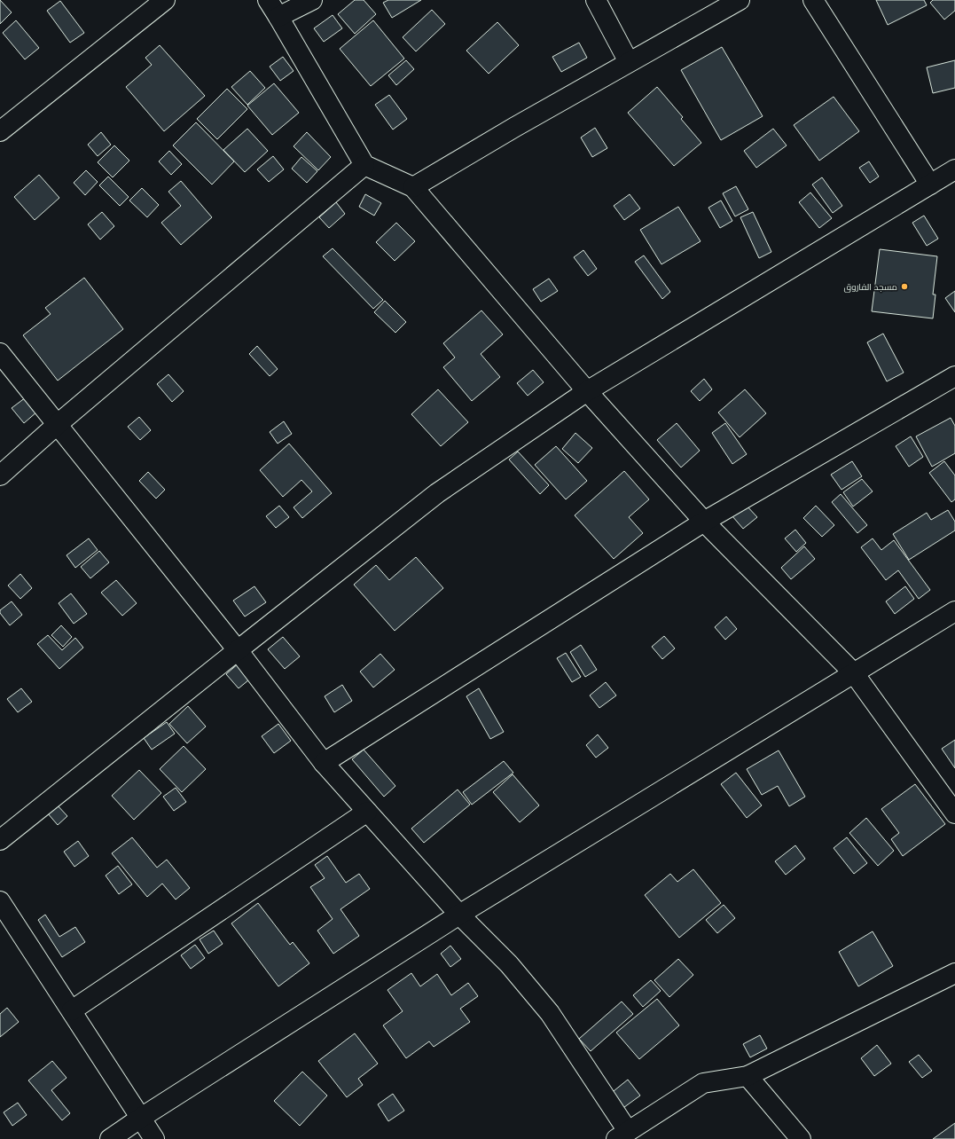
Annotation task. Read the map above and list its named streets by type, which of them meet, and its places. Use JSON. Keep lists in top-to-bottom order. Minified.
{"places":["مسجد الفاروق"]}
